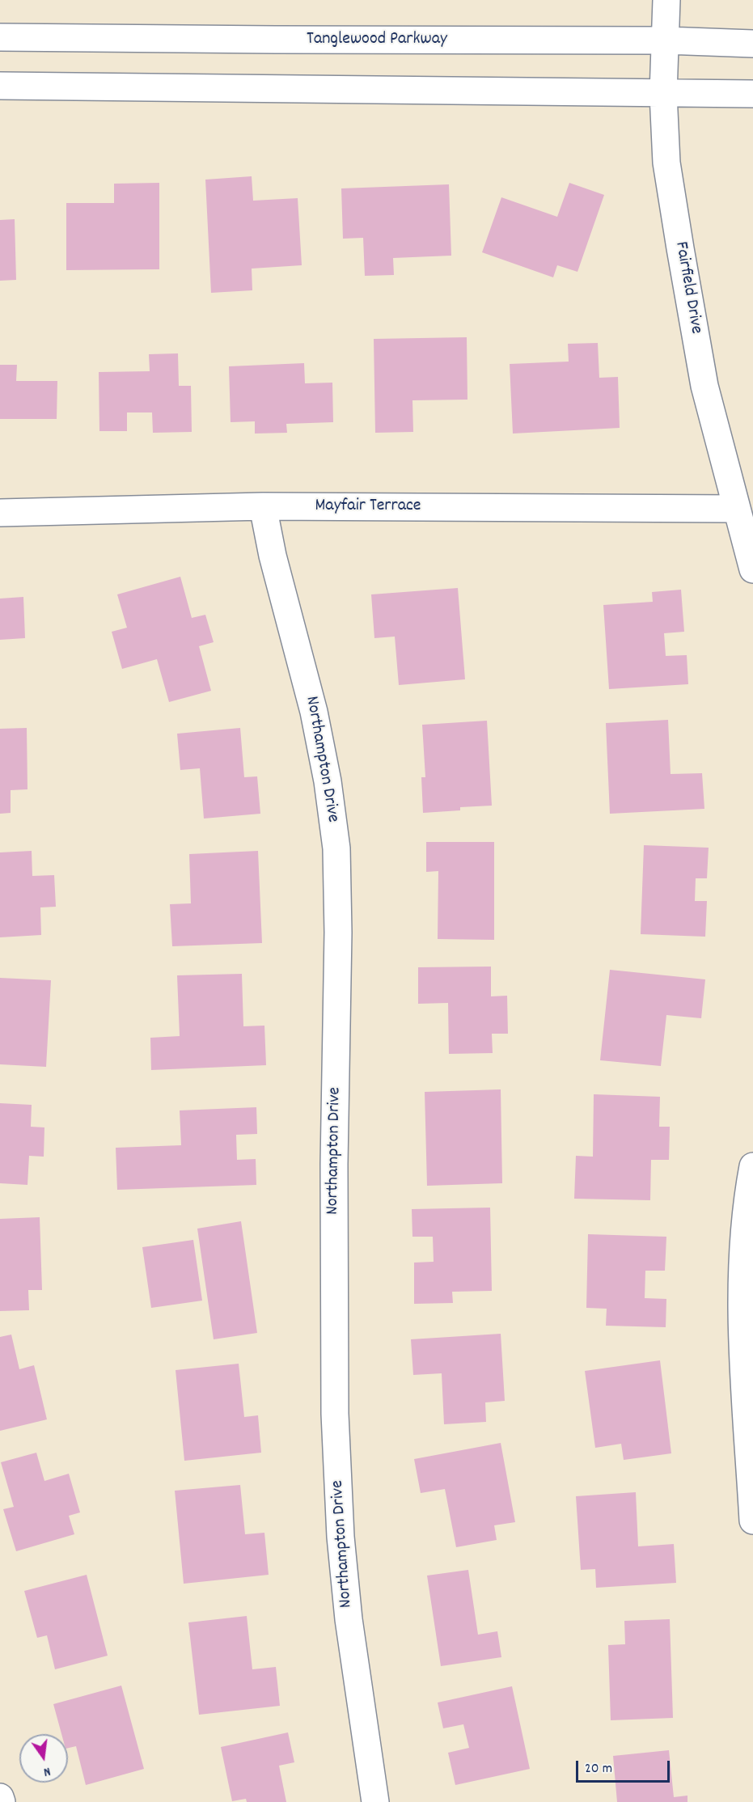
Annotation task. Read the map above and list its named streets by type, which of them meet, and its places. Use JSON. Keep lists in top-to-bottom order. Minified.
{"streets":{"street":["Tanglewood Parkway","Fairfield Drive","Mayfair Terrace","Northampton Drive"]},"crossings":[["Tanglewood Parkway","Fairfield Drive"],["Fairfield Drive","Mayfair Terrace"],["Mayfair Terrace","Northampton Drive"]],"scale_bar":"20 m","north":"bottom"}
